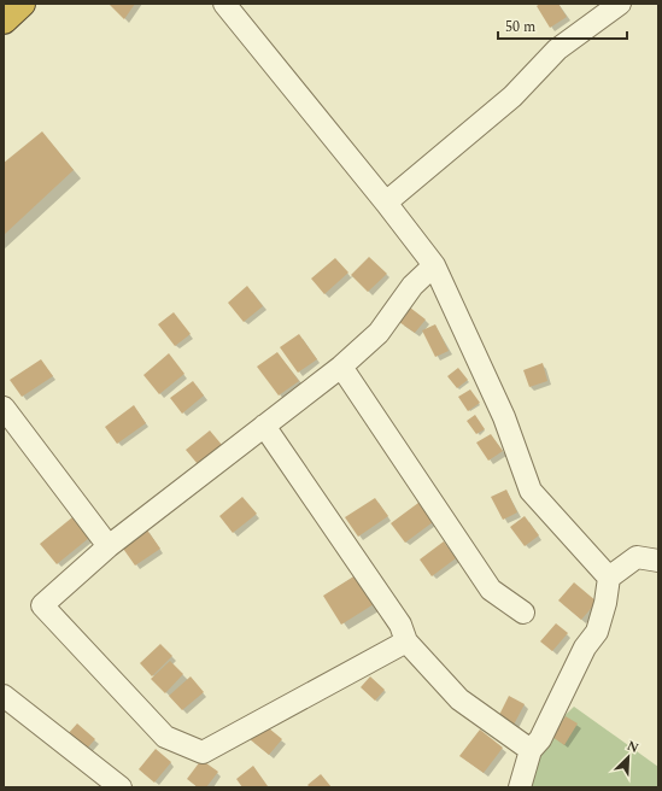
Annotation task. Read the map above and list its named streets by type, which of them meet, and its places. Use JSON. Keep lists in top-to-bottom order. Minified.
{"scale_bar":"50 m","north":"top right"}
